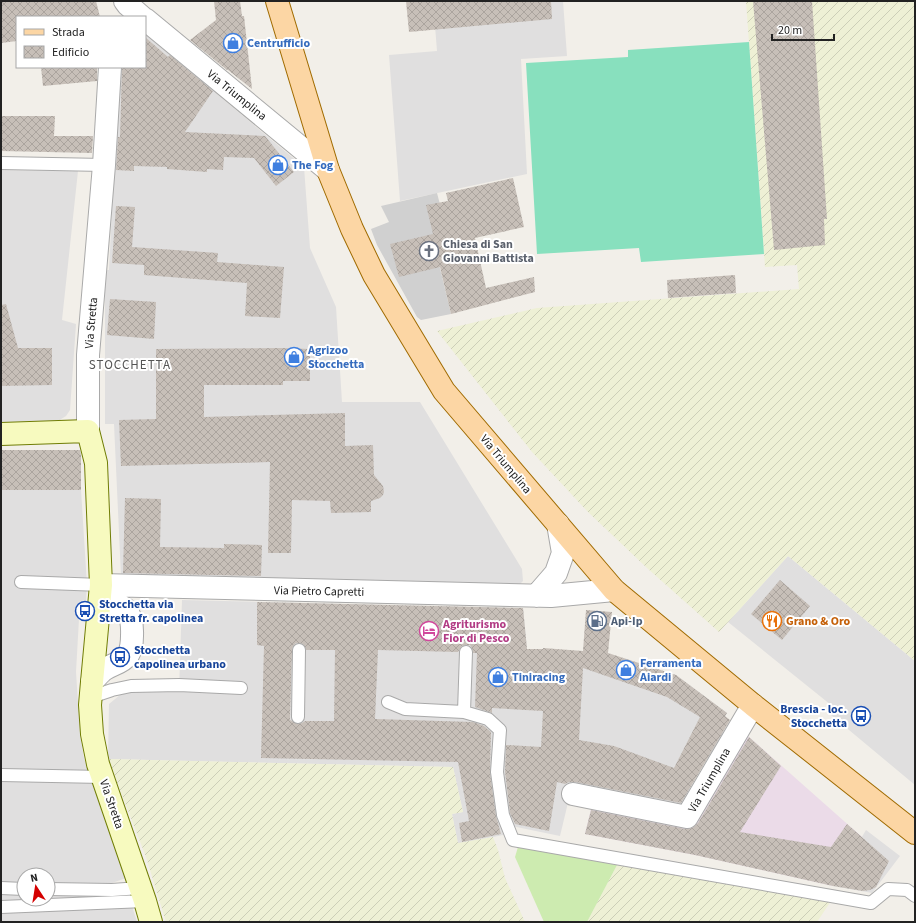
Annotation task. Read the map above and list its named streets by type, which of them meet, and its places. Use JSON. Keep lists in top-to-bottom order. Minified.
{"streets":{"main road":["Via Triumplina"],"street":["Via Stretta","Via Pietro Capretti"]},"crossings":[["Via Triumplina","Via Pietro Capretti"],["Via Stretta","Via Pietro Capretti"]],"districts":["STOCCHETTA"],"places":{"shop":["Centrufficio","The Fog","Agrizoo Stocchetta","Ferramenta Aiardi","Tiniracing"],"church":["Chiesa di San Giovanni Battista"],"bus stop":["Stocchetta via Stretta fr. capolinea","Stocchetta capolinea urbano","Brescia - loc. Stocchetta"],"fuel station":["Api-Ip"],"restaurant":["Grano & Oro"],"hotel":["Agriturismo Fior di Pesco"]},"legend":["Strada","Edificio"],"scale_bar":"20 m","north":"top"}
